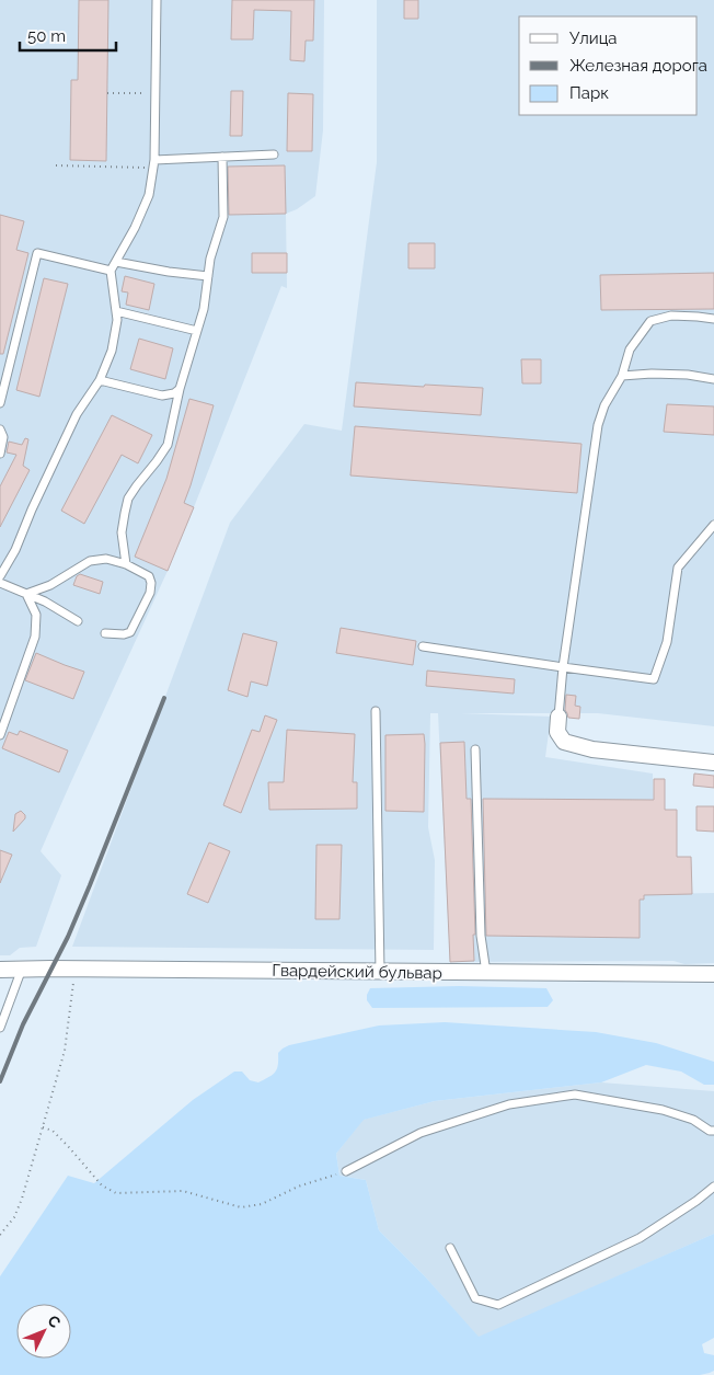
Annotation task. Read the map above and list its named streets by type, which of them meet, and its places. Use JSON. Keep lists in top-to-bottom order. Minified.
{"streets":{"street":["Гвардейский бульвар"]},"legend":["Улица","Железная дорога","Парк"],"scale_bar":"50 m","north":"top right"}
